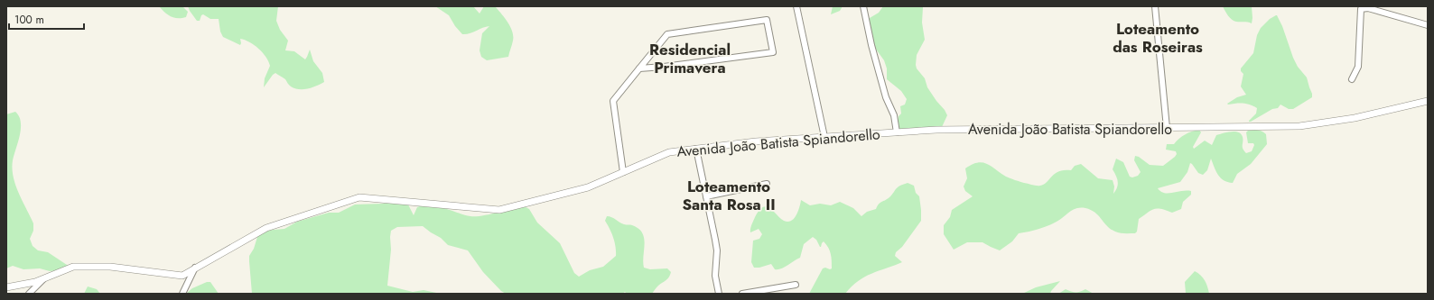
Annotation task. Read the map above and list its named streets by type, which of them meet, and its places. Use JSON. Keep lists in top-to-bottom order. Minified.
{"streets":{"street":["Avenida João Batista Spiandorello"]},"districts":["Loteamento das Roseiras","Residencial Primavera","Loteamento Santa Rosa II"],"scale_bar":"100 m"}
